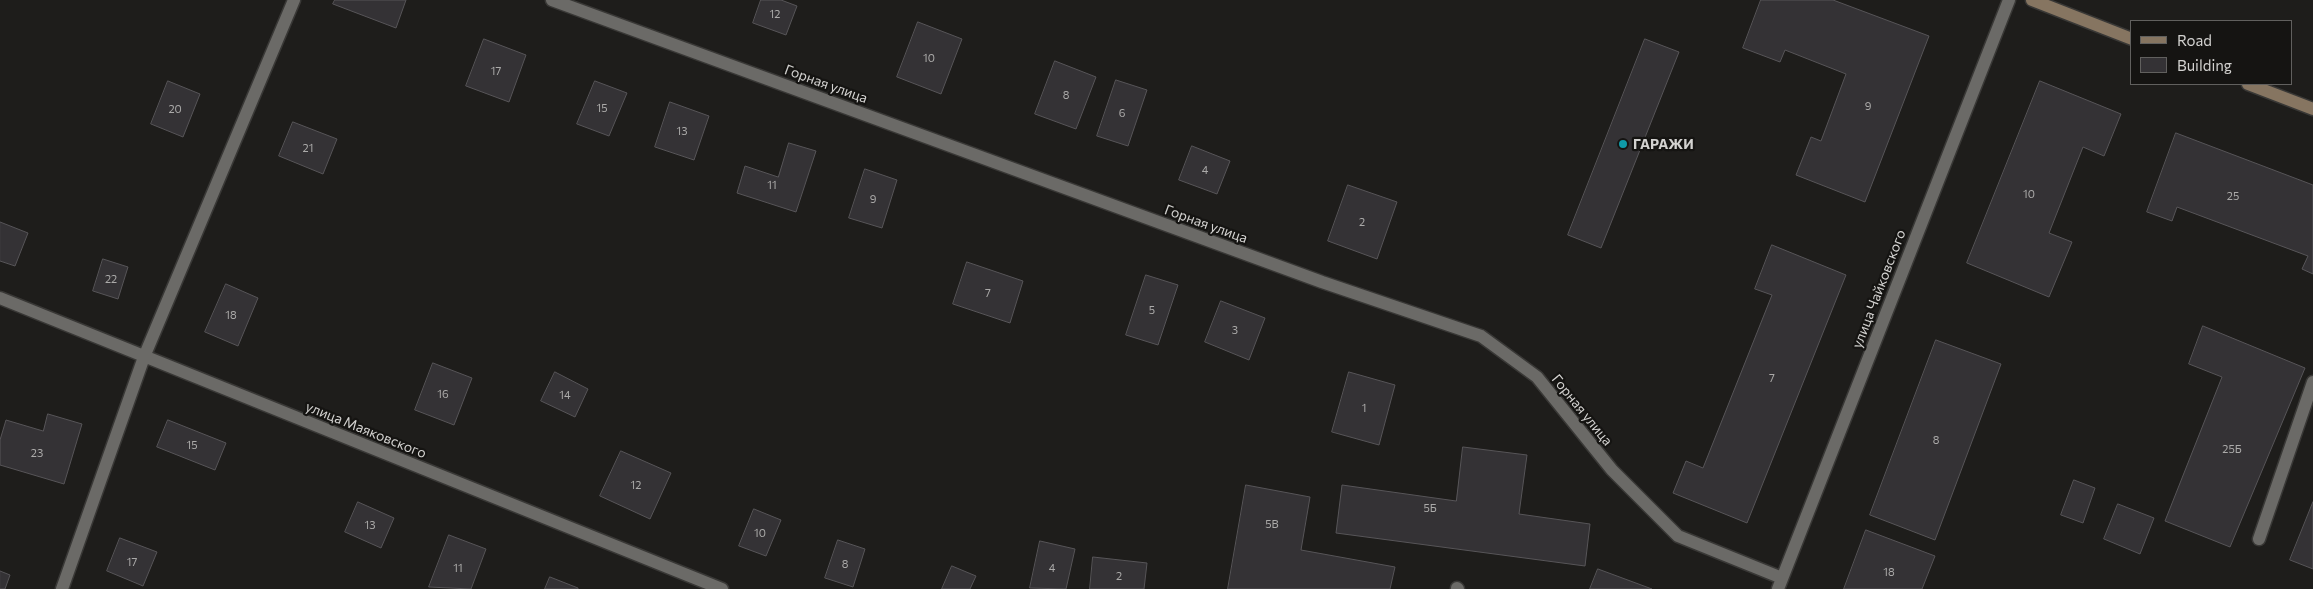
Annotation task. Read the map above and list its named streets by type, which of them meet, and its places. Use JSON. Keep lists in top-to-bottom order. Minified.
{"streets":{"street":["Горная улица","улица Чайковского","улица Маяковского"]},"crossings":[["Горная улица","улица Чайковского"]],"places":["ГАРАЖИ"],"house_numbers":["12","10","17","8","9","15","20","6","13","21","4","11","10","25","9","2","22","7","5","18","3","7","16","14","1","8","15","25Б","23","12","5Б","5В","13","10","17","8","11","4","18","2"],"legend":["Road","Building"]}
